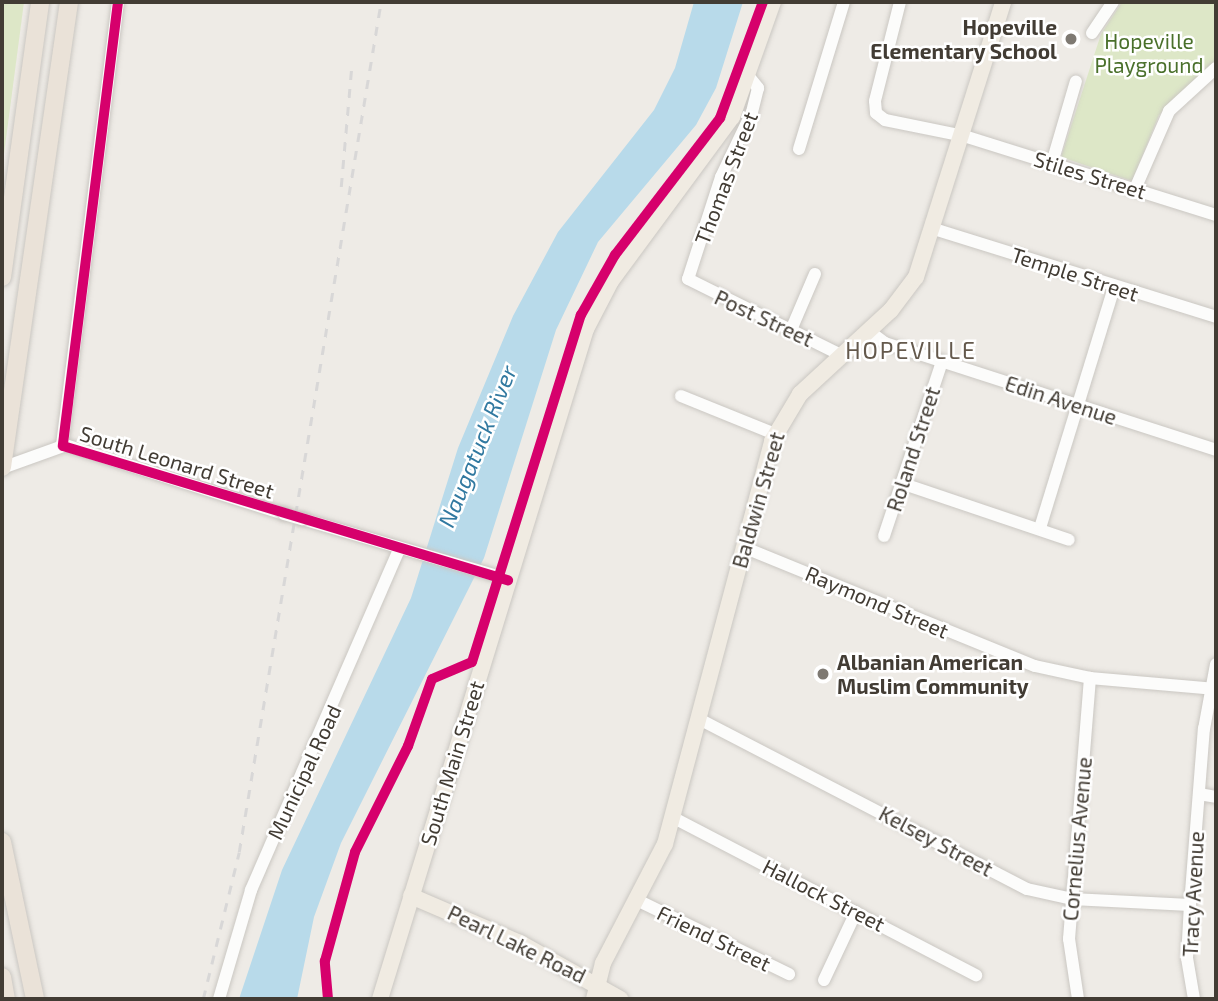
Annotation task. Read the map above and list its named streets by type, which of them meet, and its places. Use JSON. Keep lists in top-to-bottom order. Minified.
{"streets":{"main road":["Baldwin Street","South Main Street","Pearl Lake Road"],"street":["Stiles Street","Thomas Street","Temple Street","Post Street","Edin Avenue","Roland Street","South Leonard Street","Raymond Street","Municipal Road","Cornelius Avenue","Kelsey Street","Tracy Avenue","Hallock Street","Friend Street"]},"crossings":[["Stiles Street","Baldwin Street"],["Thomas Street","Post Street"],["Thomas Street","South Main Street"],["Temple Street","Baldwin Street"],["Post Street","Baldwin Street"],["Edin Avenue","Roland Street"],["Edin Avenue","Baldwin Street"],["South Leonard Street","South Main Street"],["South Leonard Street","Municipal Road"],["Baldwin Street","Raymond Street"],["Baldwin Street","Kelsey Street"],["Baldwin Street","Hallock Street"],["Baldwin Street","Friend Street"],["Baldwin Street","Pearl Lake Road"],["Raymond Street","Cornelius Avenue"],["Raymond Street","Tracy Avenue"],["South Main Street","Pearl Lake Road"],["Cornelius Avenue","Kelsey Street"],["Kelsey Street","Tracy Avenue"]],"districts":["HOPEVILLE"],"water":["Naugatuck River"],"parks":["Hopeville Playground"],"places":["Hopeville Elementary School","Albanian American Muslim Community"]}
